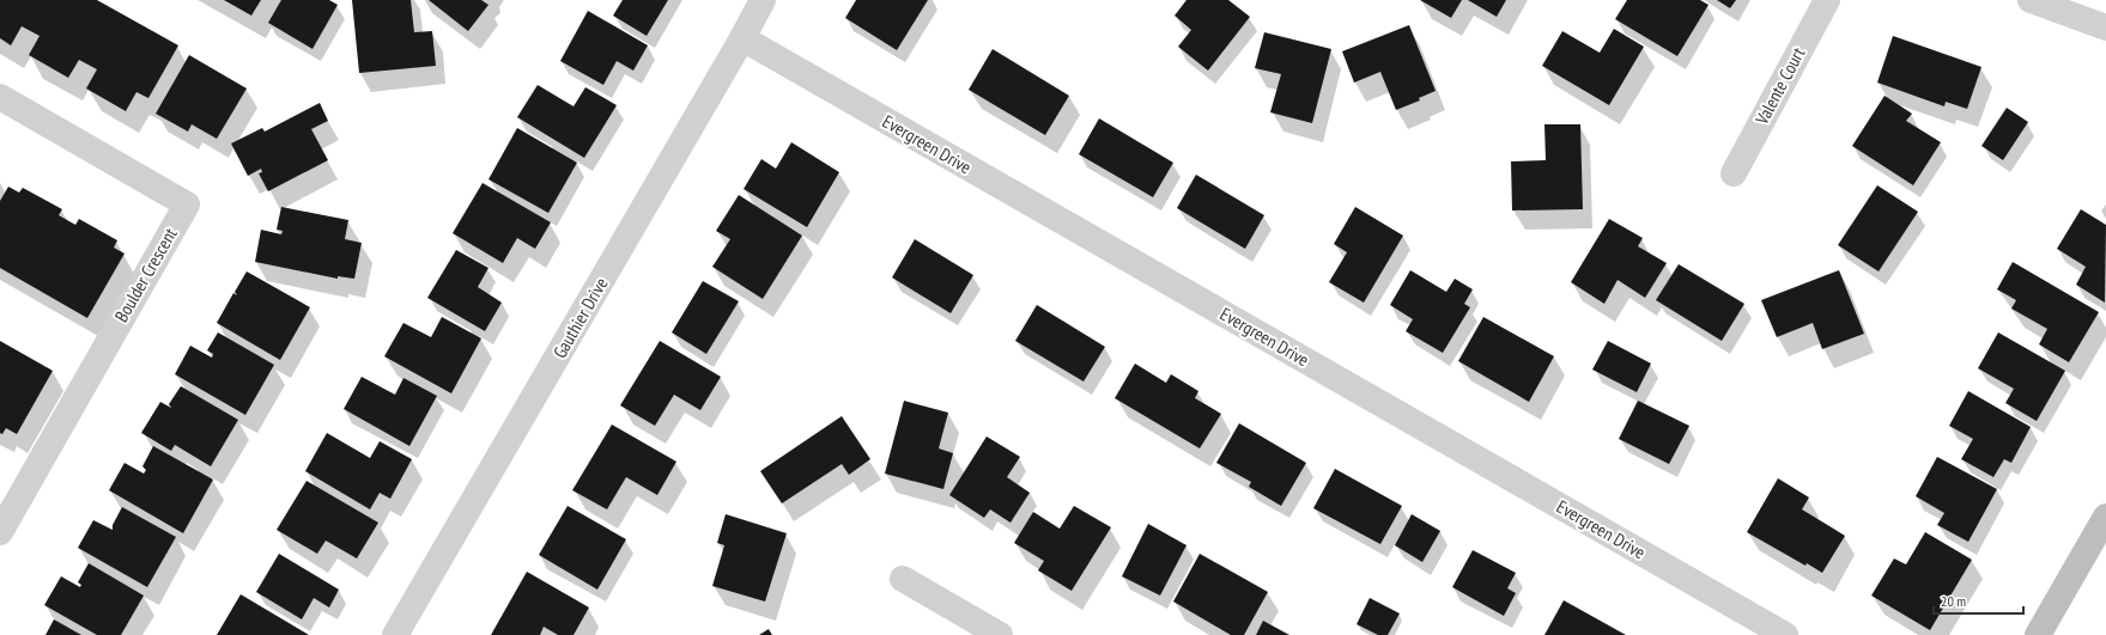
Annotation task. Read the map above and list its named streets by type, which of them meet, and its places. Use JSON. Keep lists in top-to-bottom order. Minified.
{"streets":{"street":["Valente Court","Evergreen Drive","Boulder Crescent","Gauthier Drive"]},"crossings":[["Evergreen Drive","Gauthier Drive"]],"scale_bar":"20 m"}
